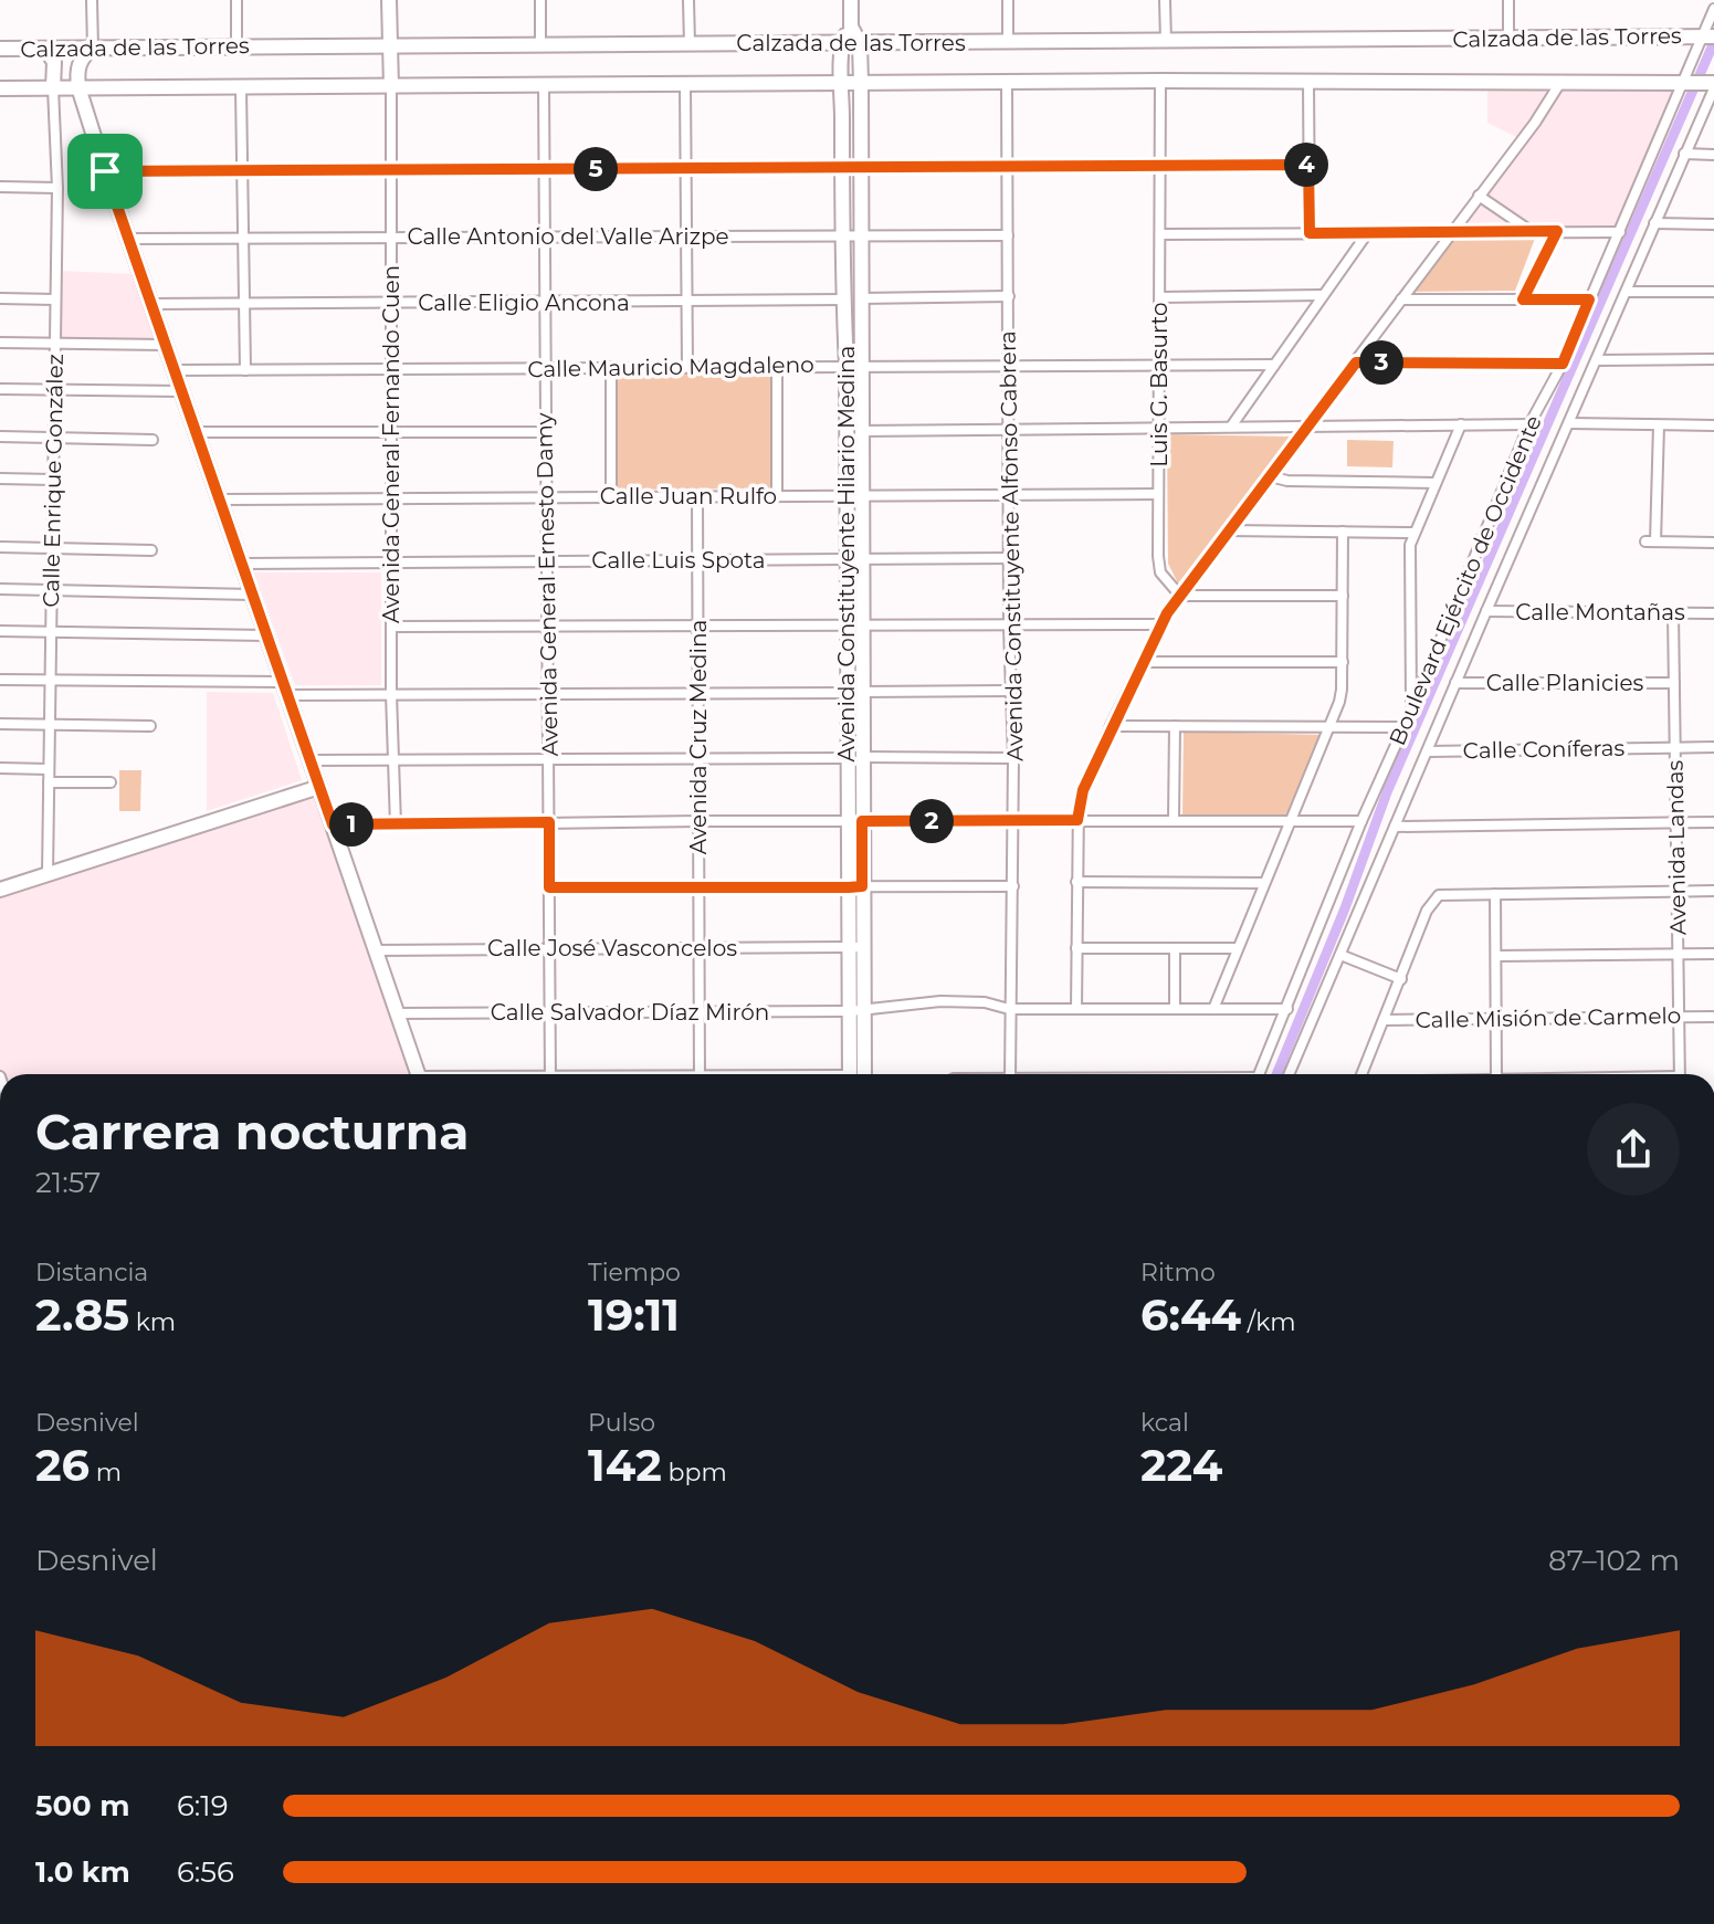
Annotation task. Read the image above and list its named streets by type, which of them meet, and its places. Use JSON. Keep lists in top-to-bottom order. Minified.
{"streets":{"main road":["Calzada de las Torres","Avenida General Fernando Cuen","Avenida Constituyente Hilario Medina"],"street":["Calle Antonio del Valle Arizpe","Calle Eligio Ancona","Calle Mauricio Magdaleno","Luis G. Basurto","Calle Enrique González","Calle Juan Rulfo","Avenida Constituyente Alfonso Cabrera","Calle Luis Spota","Boulevard Ejército de Occidente","Avenida General Ernesto Damy","Calle Montañas","Calle Planicies","Avenida Cruz Medina","Calle Coníferas","Avenida Landas","Calle José Vasconcelos","Calle Salvador Díaz Mirón","Calle Misión de Carmelo"]},"crossings":[["Calzada de las Torres","Luis G. Basurto"],["Calzada de las Torres","Avenida General Fernando Cuen"],["Calzada de las Torres","Calle Enrique González"],["Calzada de las Torres","Avenida Constituyente Alfonso Cabrera"],["Calzada de las Torres","Avenida Constituyente Hilario Medina"],["Calzada de las Torres","Boulevard Ejército de Occidente"],["Calzada de las Torres","Avenida General Ernesto Damy"],["Calle Antonio del Valle Arizpe","Avenida General Fernando Cuen"],["Calle Antonio del Valle Arizpe","Avenida Constituyente Alfonso Cabrera"],["Calle Antonio del Valle Arizpe","Avenida Constituyente Hilario Medina"],["Calle Antonio del Valle Arizpe","Avenida General Ernesto Damy"],["Calle Eligio Ancona","Avenida General Fernando Cuen"],["Calle Eligio Ancona","Avenida Constituyente Hilario Medina"],["Calle Eligio Ancona","Avenida General Ernesto Damy"],["Calle Mauricio Magdaleno","Luis G. Basurto"],["Calle Mauricio Magdaleno","Avenida General Fernando Cuen"],["Calle Mauricio Magdaleno","Avenida Constituyente Alfonso Cabrera"],["Calle Mauricio Magdaleno","Avenida Constituyente Hilario Medina"],["Calle Mauricio Magdaleno","Avenida General Ernesto Damy"],["Luis G. Basurto","Calle Juan Rulfo"],["Avenida General Fernando Cuen","Calle Juan Rulfo"],["Avenida General Fernando Cuen","Calle Luis Spota"],["Calle Juan Rulfo","Avenida Constituyente Alfonso Cabrera"],["Calle Juan Rulfo","Avenida Constituyente Hilario Medina"],["Calle Juan Rulfo","Avenida General Ernesto Damy"],["Calle Juan Rulfo","Avenida Cruz Medina"],["Avenida Constituyente Alfonso Cabrera","Calle Luis Spota"],["Avenida Constituyente Alfonso Cabrera","Calle Salvador Díaz Mirón"],["Avenida Constituyente Hilario Medina","Calle Luis Spota"],["Avenida Constituyente Hilario Medina","Calle José Vasconcelos"],["Avenida Constituyente Hilario Medina","Calle Salvador Díaz Mirón"],["Calle Luis Spota","Avenida General Ernesto Damy"],["Calle Luis Spota","Avenida Cruz Medina"],["Boulevard Ejército de Occidente","Calle Montañas"],["Boulevard Ejército de Occidente","Calle Planicies"],["Boulevard Ejército de Occidente","Calle Coníferas"],["Avenida General Ernesto Damy","Calle José Vasconcelos"],["Avenida General Ernesto Damy","Calle Salvador Díaz Mirón"],["Calle Montañas","Avenida Landas"],["Calle Planicies","Avenida Landas"],["Avenida Cruz Medina","Calle José Vasconcelos"],["Avenida Cruz Medina","Calle Salvador Díaz Mirón"],["Calle Coníferas","Avenida Landas"],["Avenida Landas","Calle Misión de Carmelo"]],"page":{"pins":["4","5","3","2","1"],"heading":["Carrera nocturna","21:57"],"stats":[["Distancia","2.85 km"],["Tiempo","19:11"],["Ritmo","6:44 /km"],["Desnivel","26 m"],["Pulso","142 bpm"],["kcal","224"]],"chart":["Desnivel","87–102 m"],"list":[{"name":"500 m","note":"6:19"},{"name":"1.0 km","note":"6:56"}]}}
